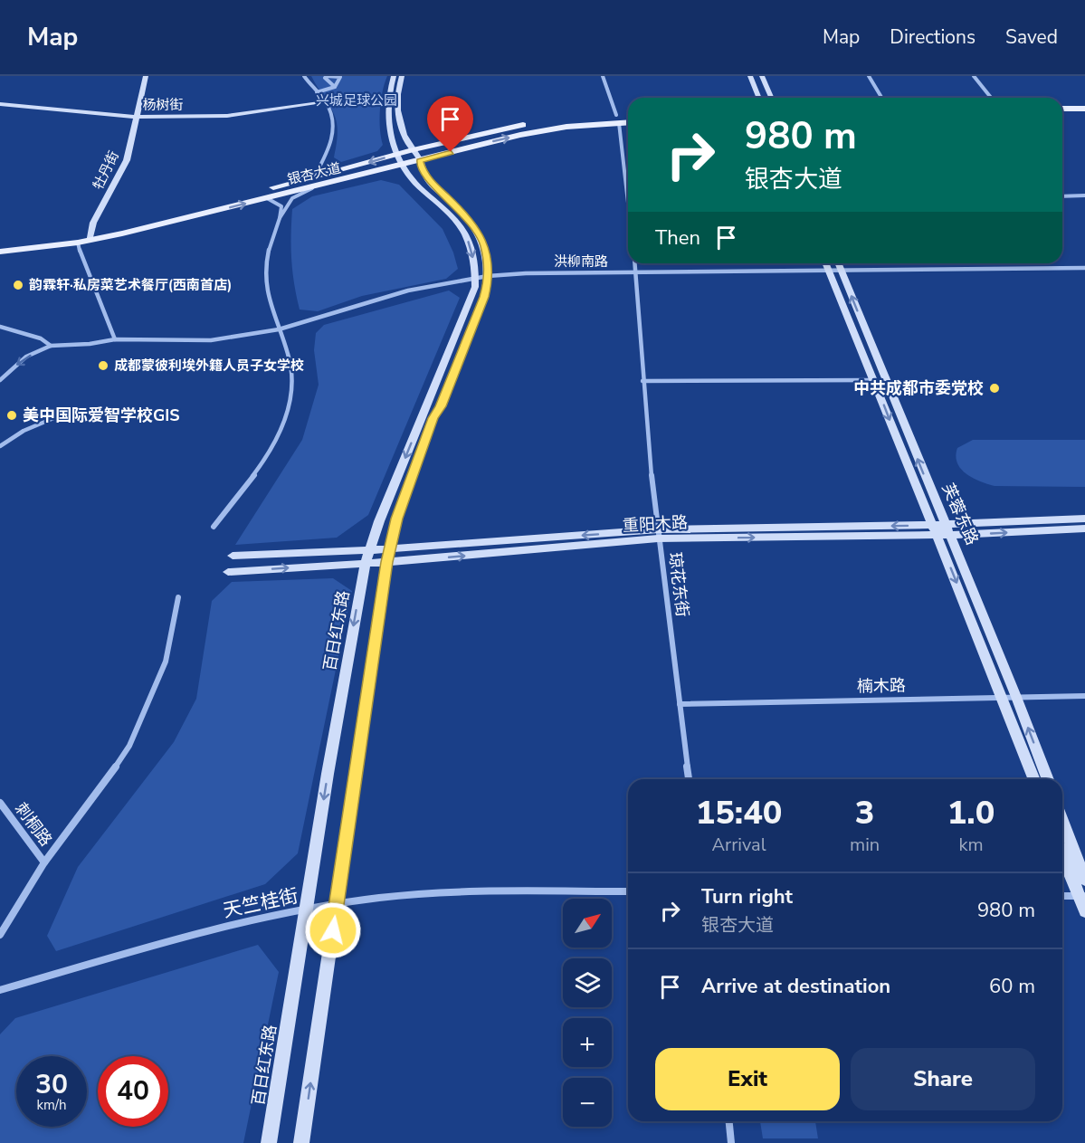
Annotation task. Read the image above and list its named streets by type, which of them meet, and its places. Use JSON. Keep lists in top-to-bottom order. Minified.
{"streets":{"main road":["银杏大道"],"street":["杨树街","牡丹街","洪柳南路","芙蓉东路","重阳木路","琼花东街","百日红东路","楠木路","刺桐路","天竺桂街"]},"crossings":[["杨树街","牡丹街"],["牡丹街","银杏大道"],["银杏大道","百日红东路"],["洪柳南路","芙蓉东路"],["洪柳南路","琼花东街"],["洪柳南路","百日红东路"],["芙蓉东路","重阳木路"],["芙蓉东路","楠木路"],["重阳木路","琼花东街"],["重阳木路","百日红东路"],["琼花东街","楠木路"],["百日红东路","天竺桂街"]],"parks":["兴城足球公园"],"places":["韵霖轩·私房菜艺术餐厅(西南首店)","成都蒙彼利埃外籍人员子女学校","中共成都市委党校","美中国际爱智学校GIS"],"north":"top right","page":{"header":"Map","nav":["Map","Directions","Saved"],"turn":["980 m","银杏大道"],"then":"Then","eta":["15:40","Arrival","3","min","1.0","km"],"list":[{"name":"Turn right","note":"银杏大道","value":"980 m"},{"name":"Arrive at destination","value":"60 m"}],"map_buttons":["+","−"],"buttons":["Exit","Share"],"speed":"30 km/h","limit":"40"}}
